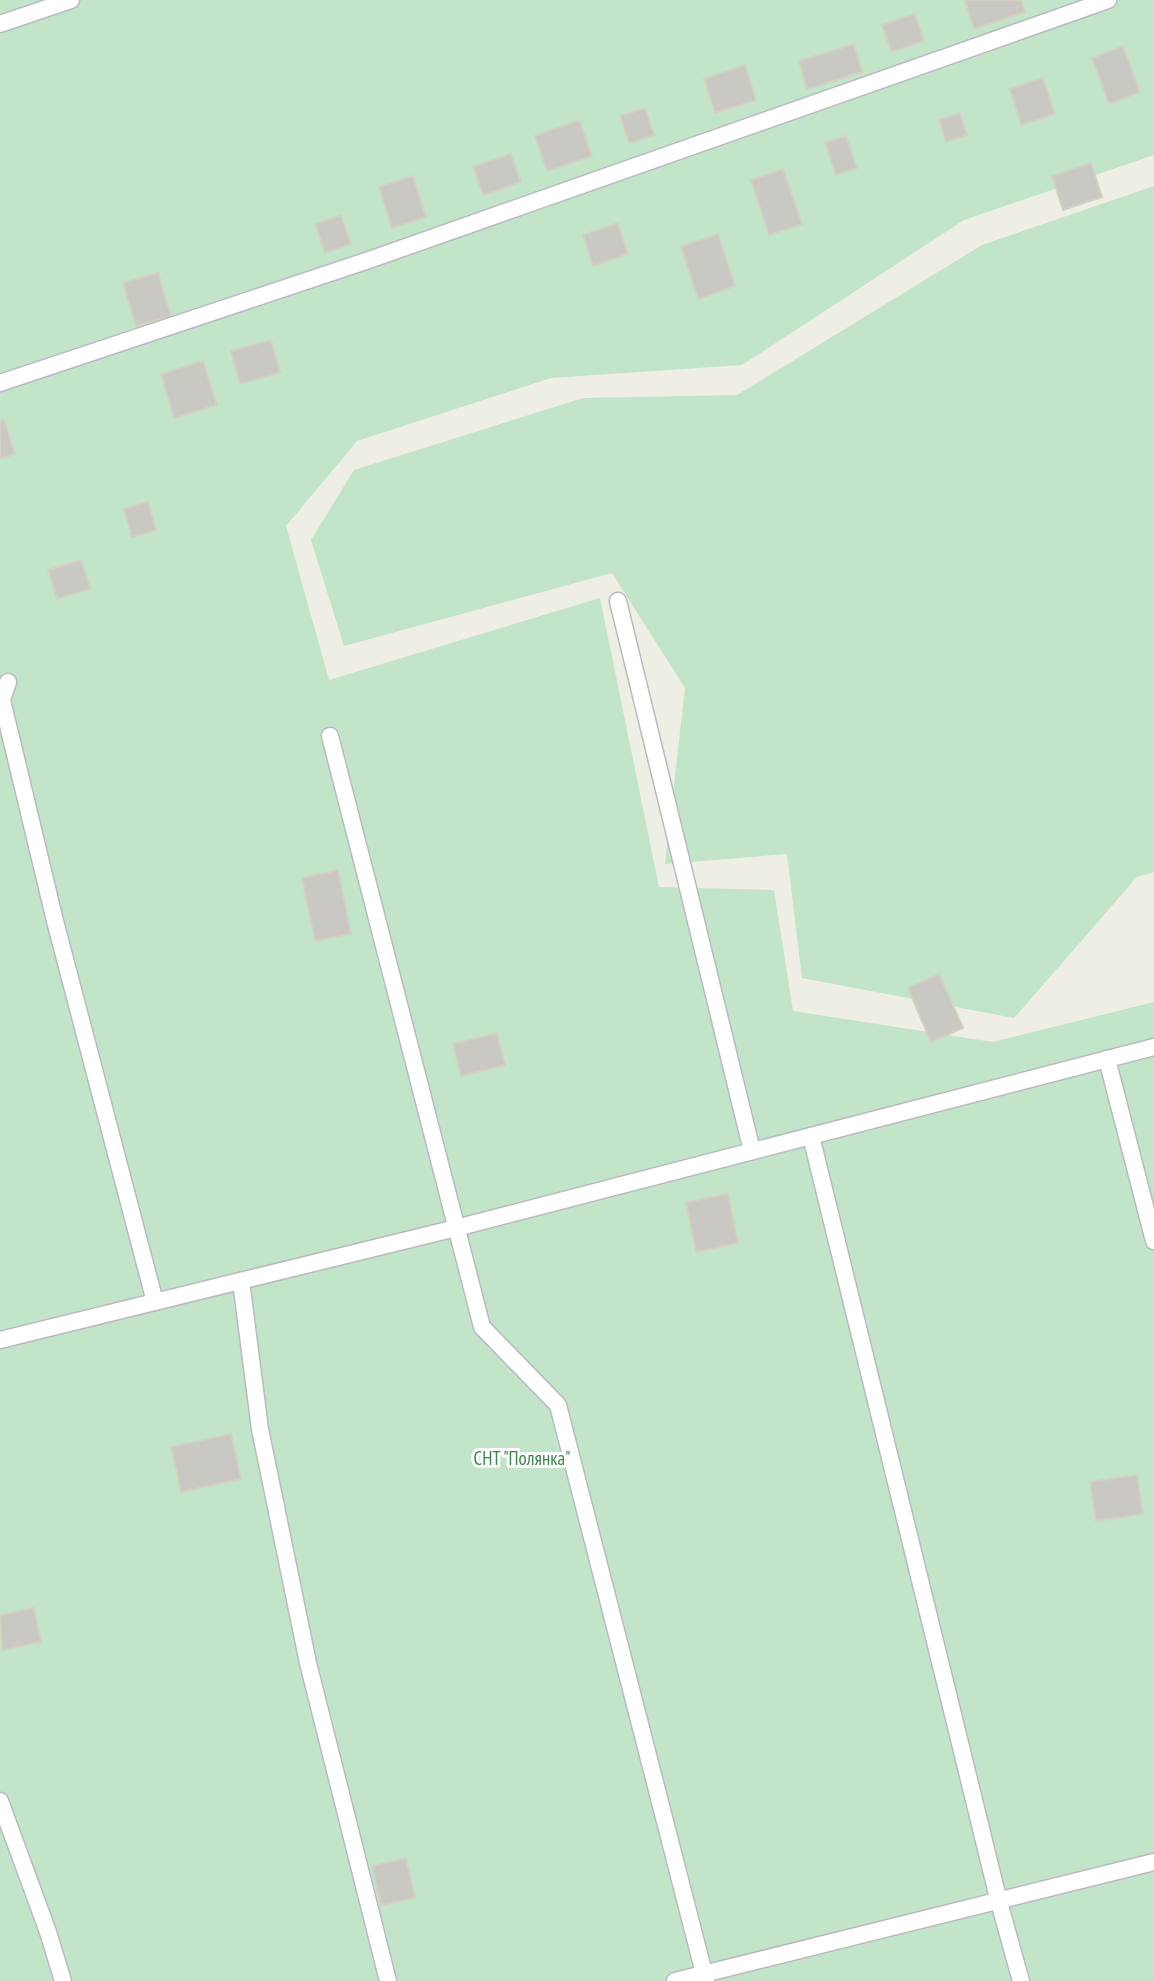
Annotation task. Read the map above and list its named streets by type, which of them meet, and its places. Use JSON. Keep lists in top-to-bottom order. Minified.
{"parks":["СНТ \"Полянка\""]}
